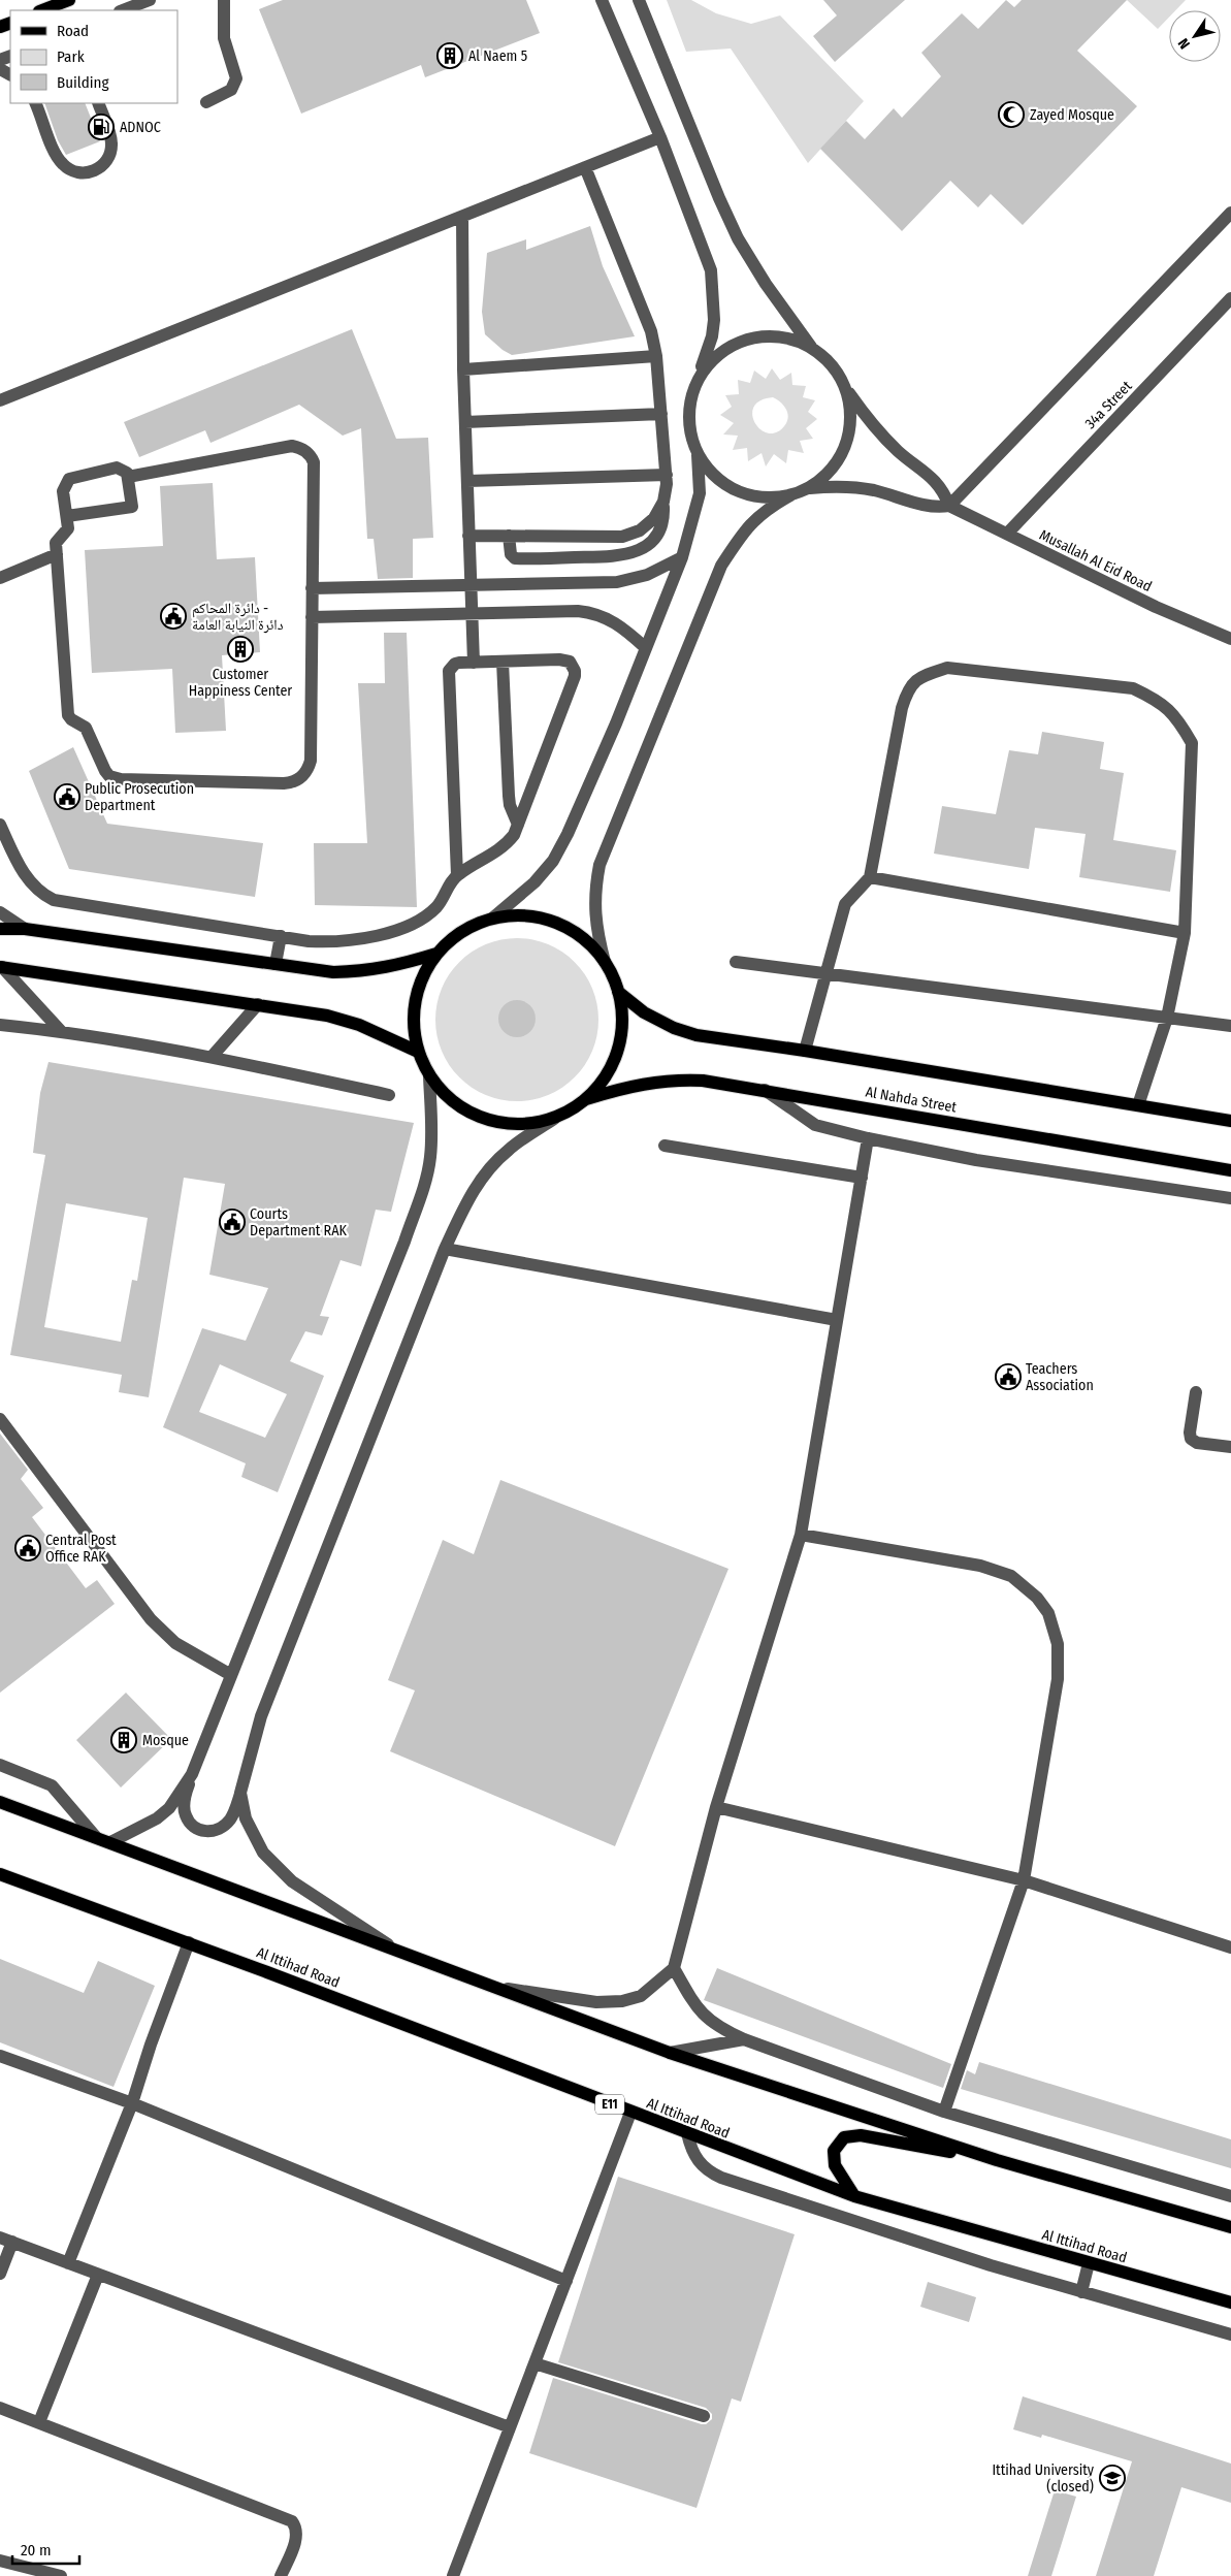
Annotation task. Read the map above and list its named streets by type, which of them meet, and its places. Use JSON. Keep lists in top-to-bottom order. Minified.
{"streets":{"main road":["Al Nahda Street","Al Ittihad Road","E11"],"street":["34a Street","Musallah Al Eid Road"]},"crossings":[["34a Street","Musallah Al Eid Road"]],"places":{"building":["Al Naem 5","Customer Happiness Center","Mosque"],"mosque":["Zayed Mosque"],"fuel station":["ADNOC"],"public building":["دائرة المحاكم - دائرة النيابة العامة","Public Prosecution Department","Courts Department RAK","Teachers Association","Central Post Office RAK"],"school or university":["Ittihad University (closed)"]},"legend":["Road","Park","Building"],"scale_bar":"20 m","north":"bottom left"}
